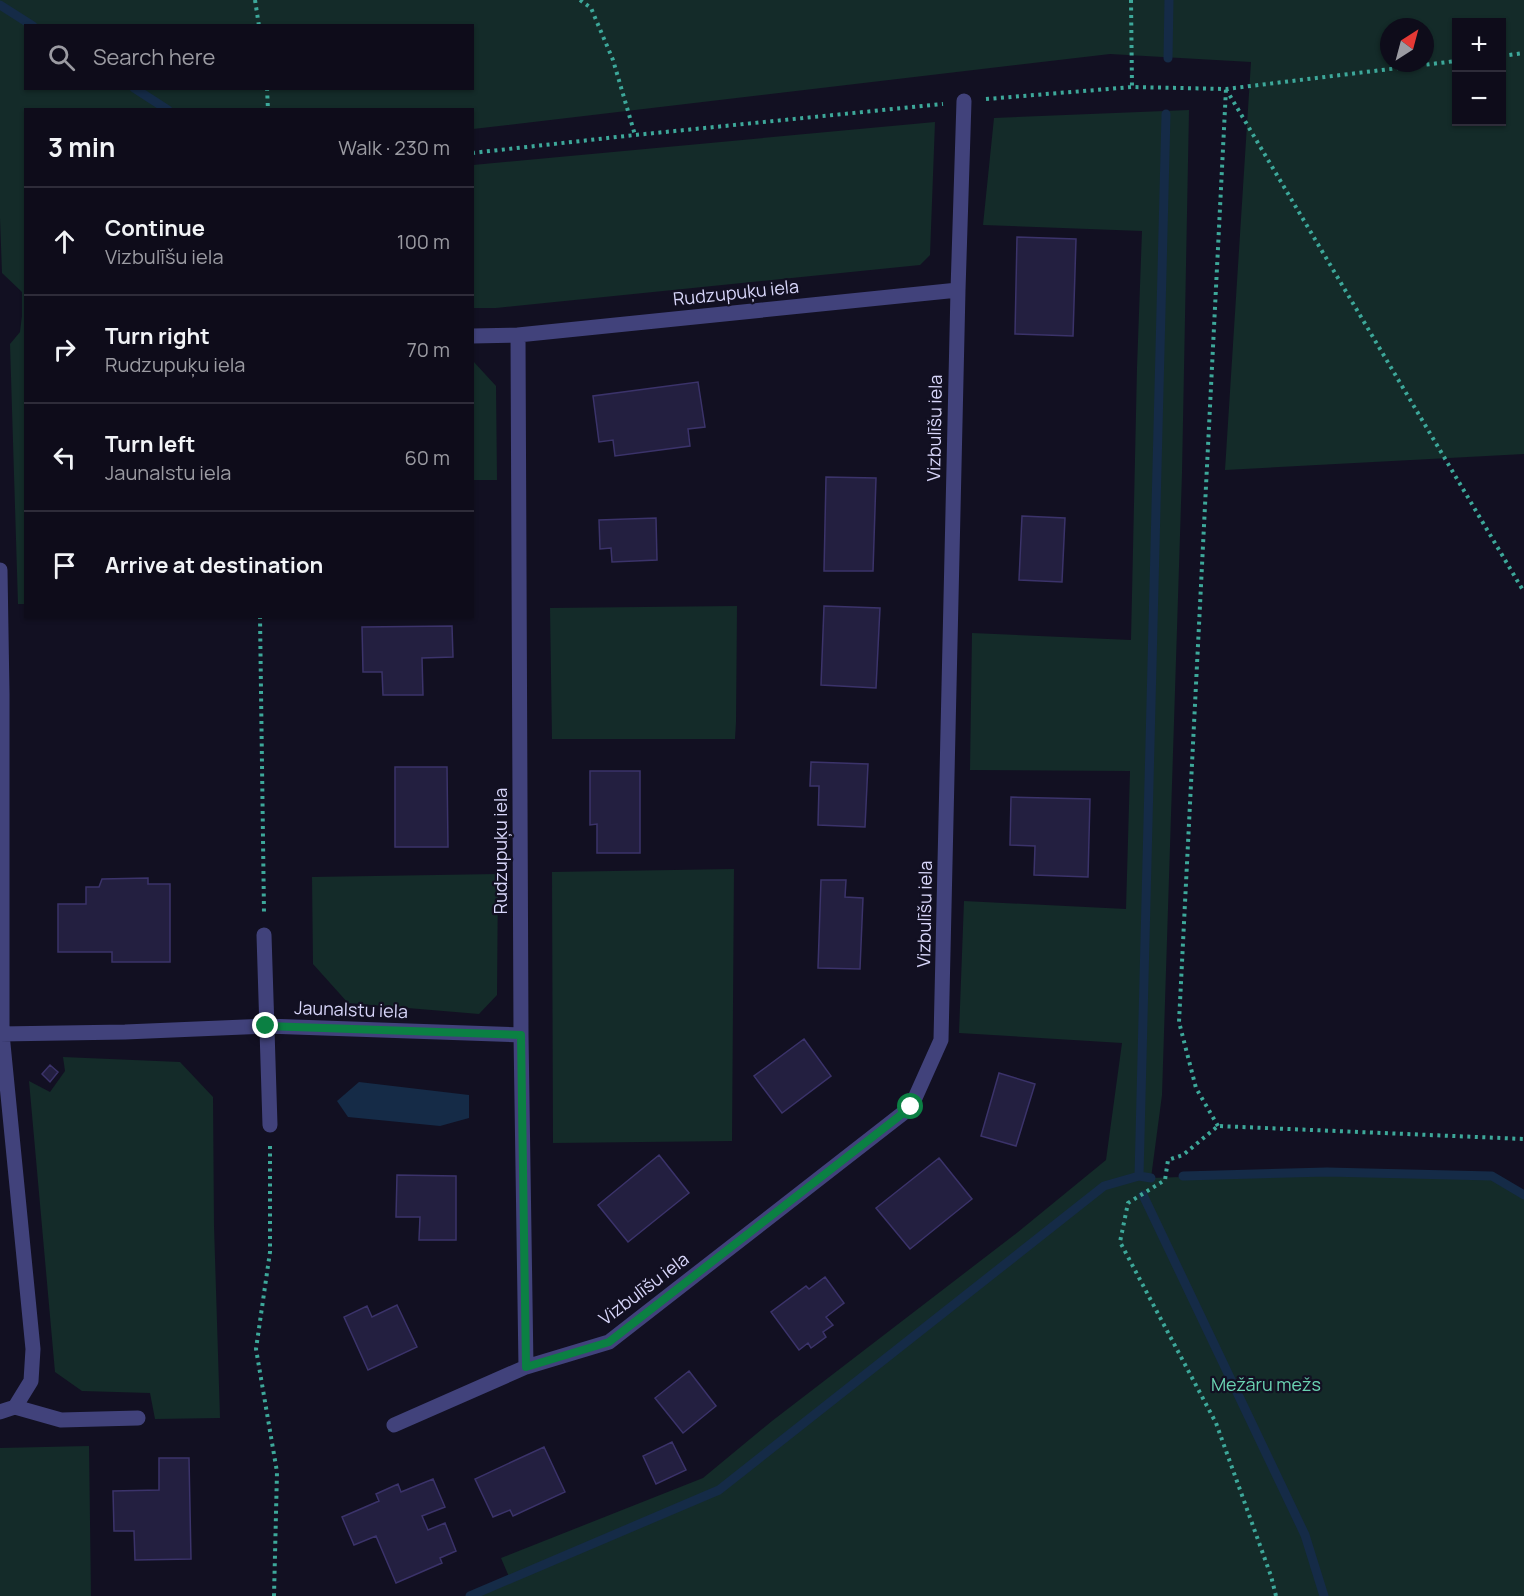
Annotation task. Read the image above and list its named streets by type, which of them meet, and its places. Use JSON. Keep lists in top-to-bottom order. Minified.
{"streets":{"street":["Rudzupuķu iela","Vizbulīšu iela","Jaunalstu iela"]},"crossings":[["Rudzupuķu iela","Vizbulīšu iela"],["Rudzupuķu iela","Jaunalstu iela"]],"parks":["Mežāru mežs"],"north":"top right","page":{"map_buttons":["+","−"],"search":"Search here","heading":["3 min","Walk · 230 m"],"list":[["Continue","Vizbulīšu iela","100 m"],["Turn right","Rudzupuķu iela","70 m"],["Turn left","Jaunalstu iela","60 m"],"Arrive at destination"]}}
